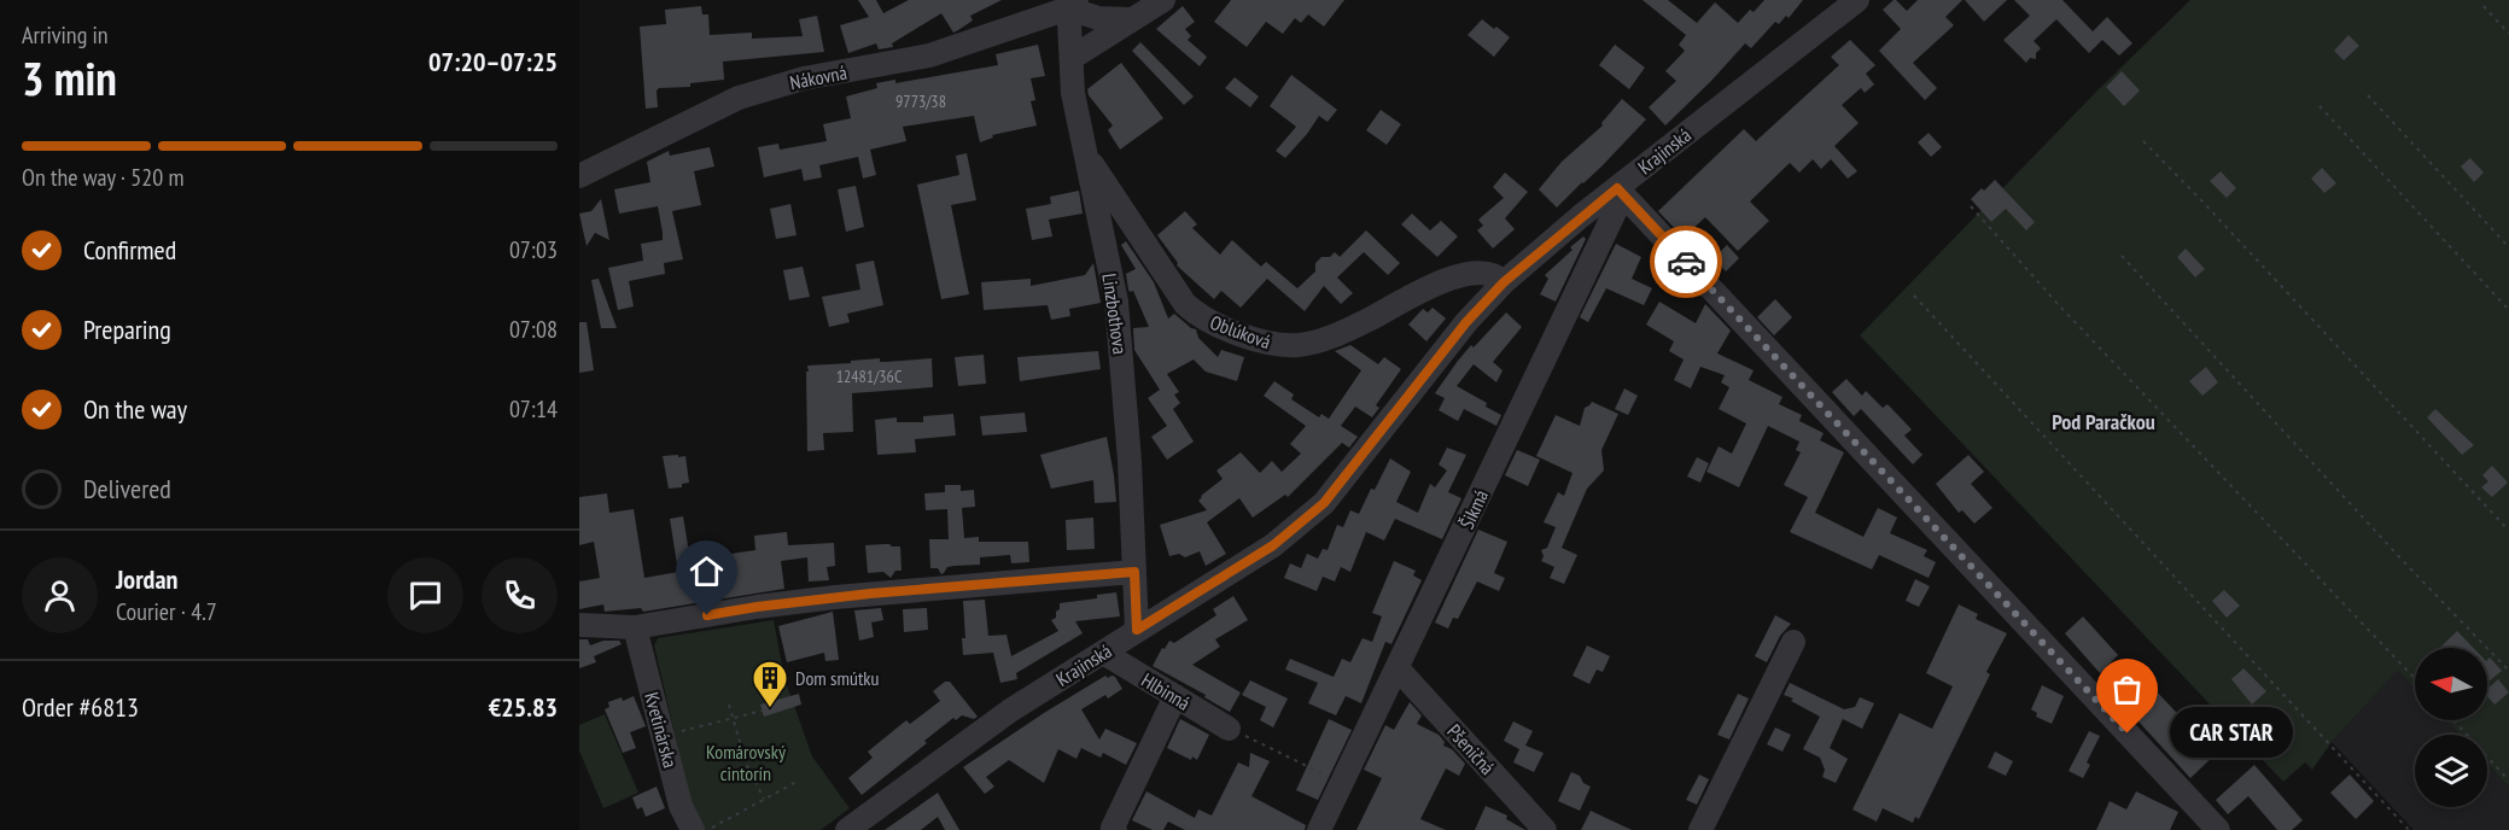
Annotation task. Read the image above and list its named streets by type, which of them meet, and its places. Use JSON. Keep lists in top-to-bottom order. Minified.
{"streets":{"street":["Nákovná","Krajinská","Linzbothova","Oblúková","Šikmá","Hlbinná","Kvetinárska","Pšeničná"]},"crossings":[["Nákovná","Linzbothova"],["Krajinská","Linzbothova"],["Krajinská","Oblúková"],["Krajinská","Šikmá"],["Krajinská","Hlbinná"],["Linzbothova","Oblúková"],["Šikmá","Pšeničná"]],"districts":["Pod Paračkou"],"parks":["Komárovský cintorín"],"places":{"building":["Dom smútku"],"other":["CAR STAR"]},"house_numbers":["9773/38","12481/36C"],"north":"left","page":{"heading":["3 min","Arriving in","07:20–07:25"],"panel":["Jordan","Courier · 4.7","Order #6813","€25.83"],"bar":"On the way · 520 m","list":[["Confirmed","07:03"],["Preparing","07:08"],["On the way","07:14"],"Delivered"],"bubble":"CAR STAR"}}
